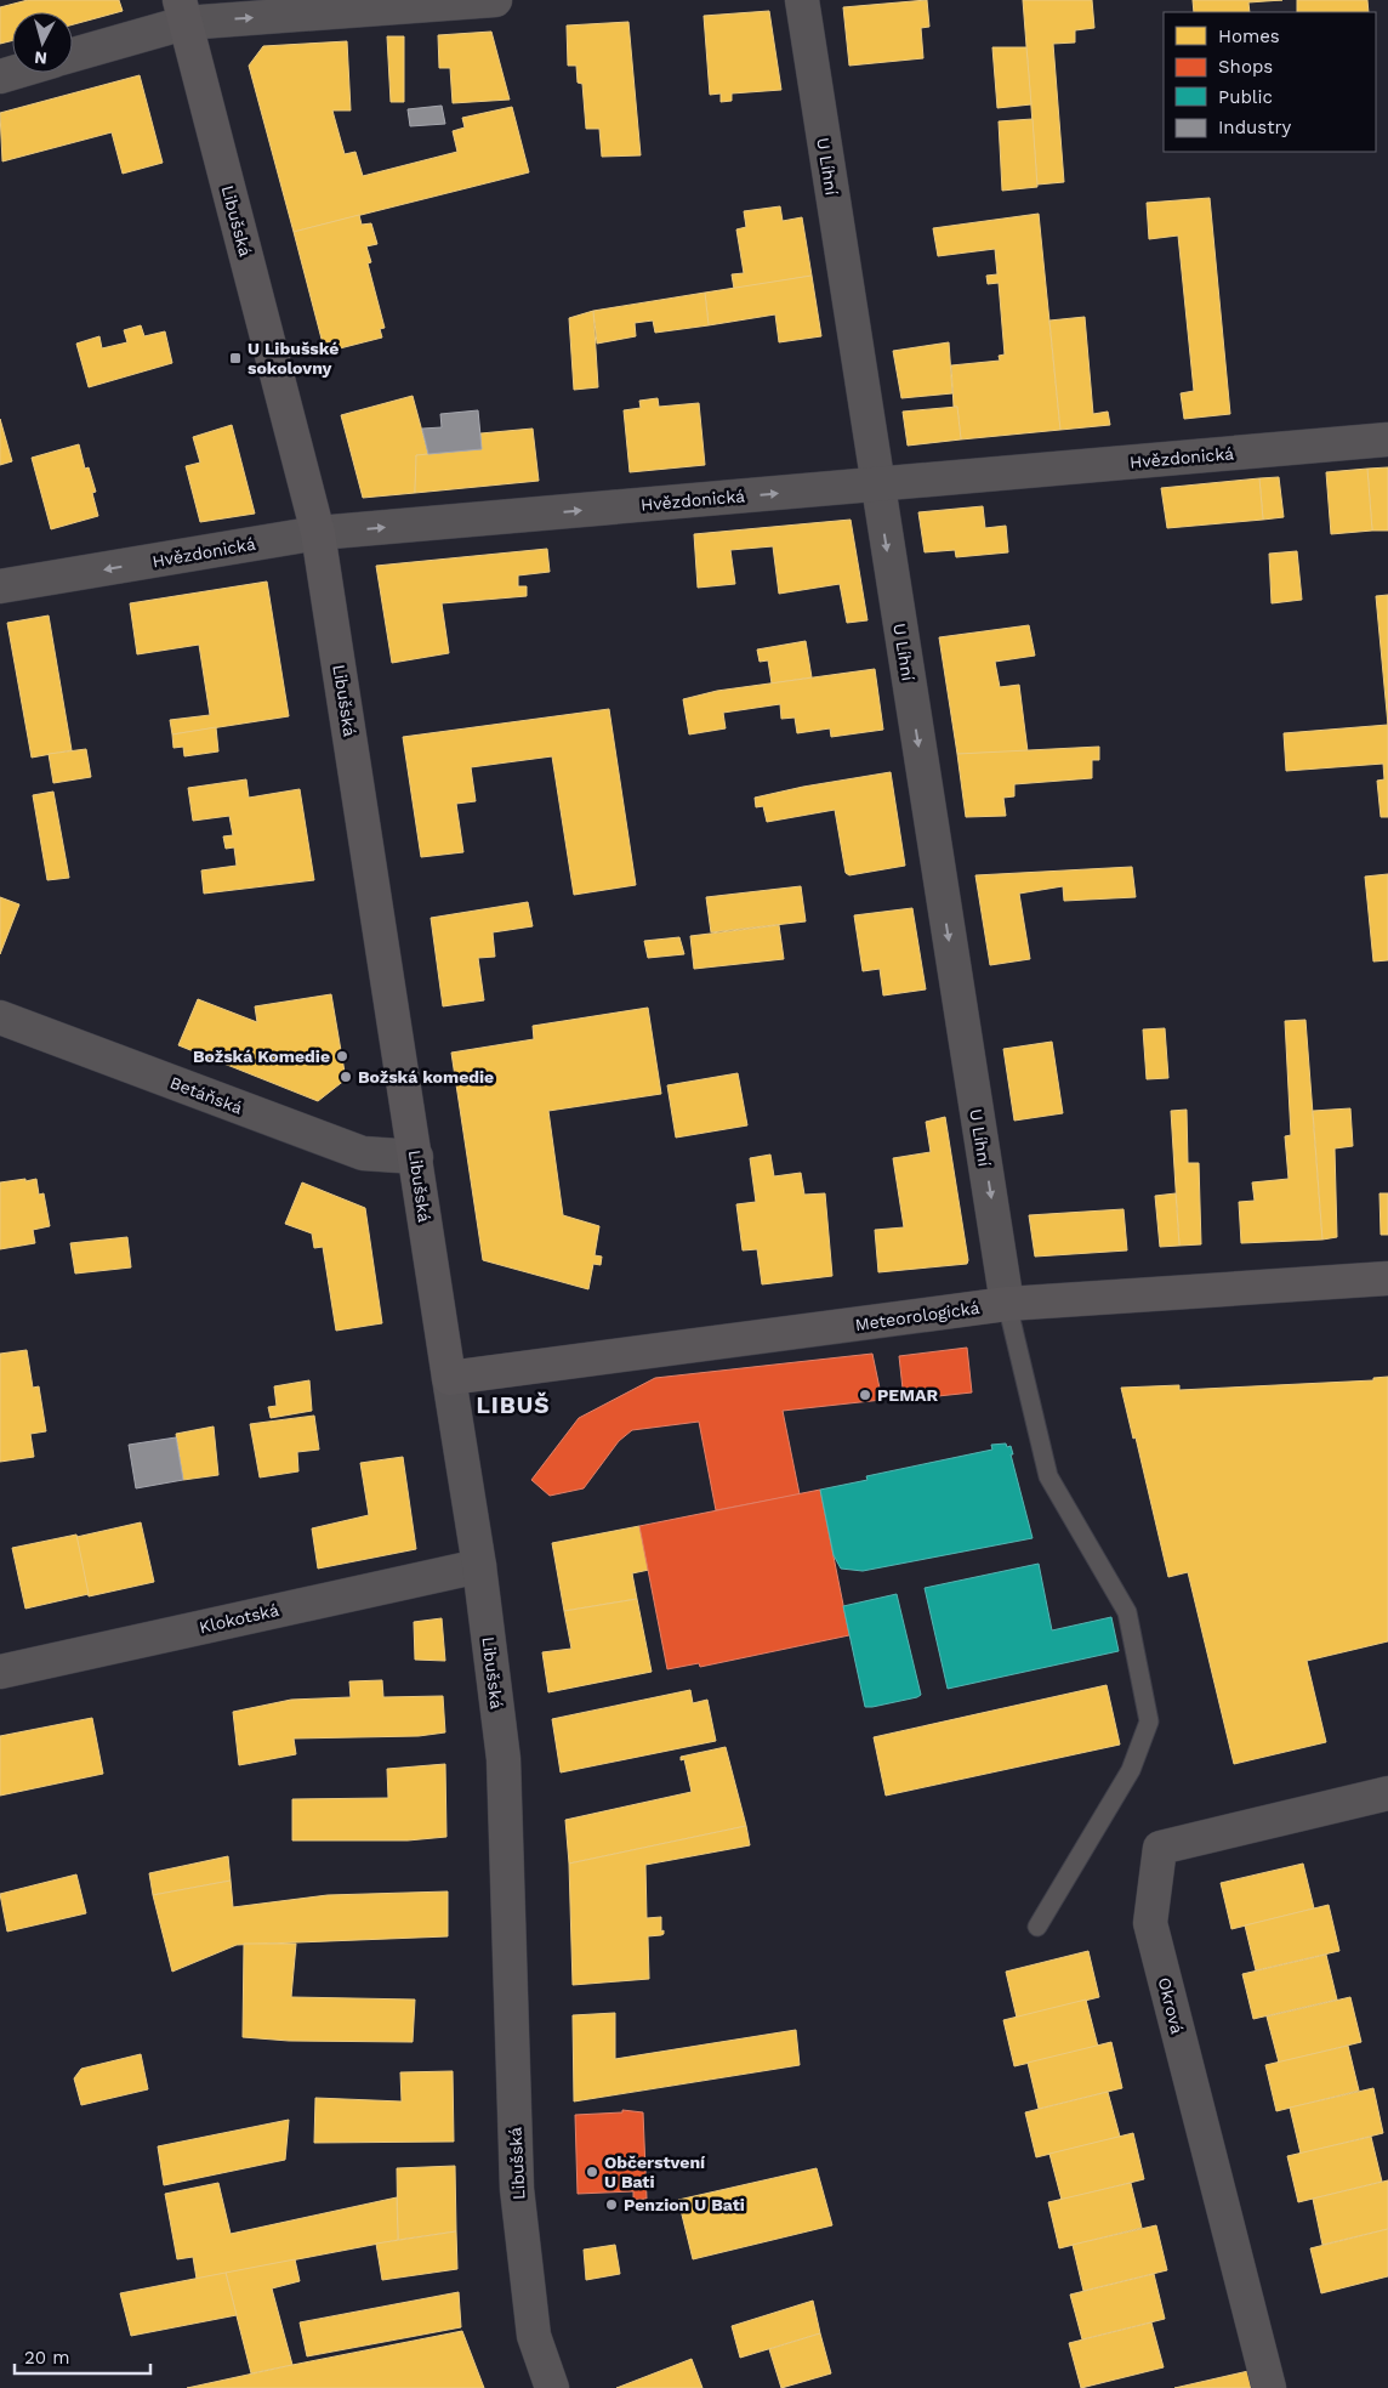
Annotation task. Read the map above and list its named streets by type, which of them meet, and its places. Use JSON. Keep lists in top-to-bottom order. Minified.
{"streets":{"main road":["Libušská","Meteorologická"],"street":["U Líhní","Hvězdonická","Betáňská","Klokotská","Okrová"]},"crossings":[["U Líhní","Hvězdonická"],["U Líhní","Meteorologická"],["Libušská","Hvězdonická"],["Libušská","Betáňská"],["Libušská","Meteorologická"],["Libušská","Klokotská"]],"one_way":["U Líhní"],"districts":["LIBUŠ"],"places":{"transit":["U Libušské sokolovny"],"other":["Božská Komedie","Božská komedie","PEMAR","Občerstvení U Bati","Penzion U Bati"]},"legend":["Homes","Shops","Public","Industry"],"scale_bar":"20 m","north":"bottom"}
